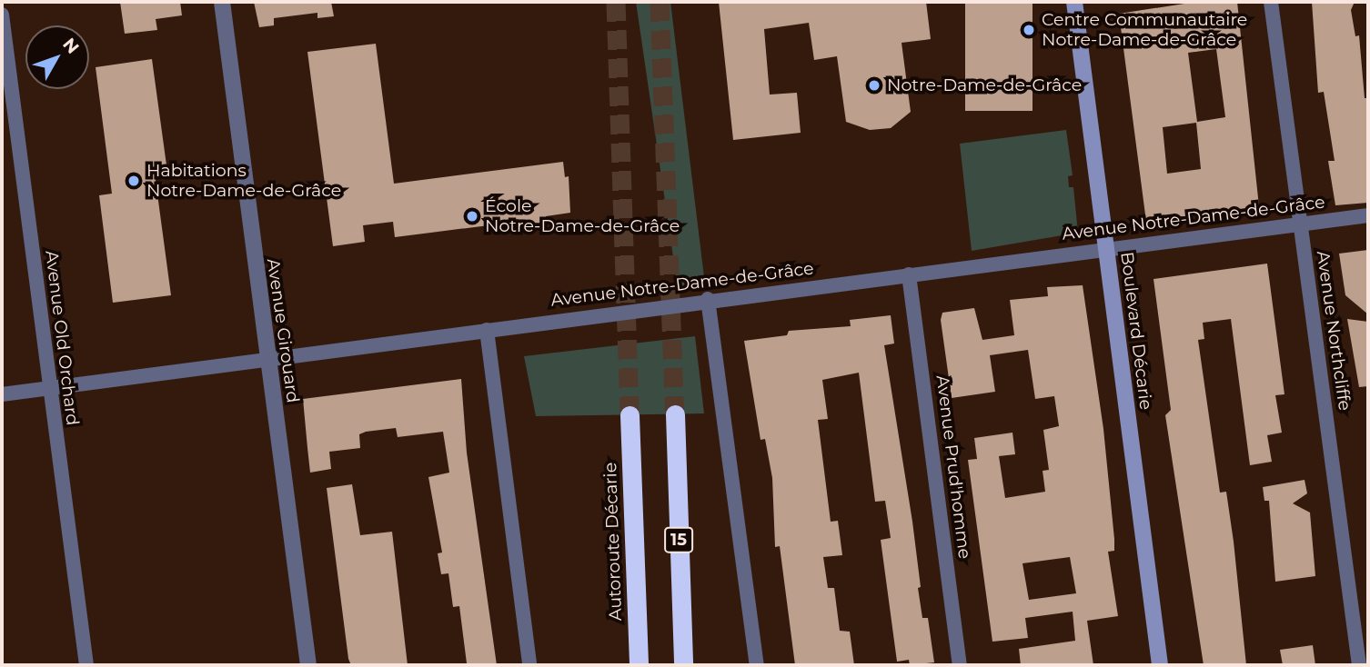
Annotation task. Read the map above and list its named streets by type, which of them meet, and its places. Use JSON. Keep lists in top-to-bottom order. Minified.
{"streets":{"highway":["15","Autoroute Décarie"],"main road":["Boulevard Décarie"],"street":["Avenue Notre-Dame-de-Grâce","Avenue Girouard","Avenue Northcliffe","Avenue Old Orchard","Avenue Prud'homme"]},"crossings":[["Avenue Notre-Dame-de-Grâce","Avenue Girouard"],["Avenue Notre-Dame-de-Grâce","Boulevard Décarie"],["Avenue Notre-Dame-de-Grâce","Avenue Northcliffe"],["Avenue Notre-Dame-de-Grâce","Avenue Old Orchard"],["Avenue Notre-Dame-de-Grâce","Avenue Prud'homme"]],"places":["Centre Communautaire Notre-Dame-de-Grâce","Notre-Dame-de-Grâce","Habitations Notre-Dame-de-Grâce","École Notre-Dame-de-Grâce"],"north":"top right"}
